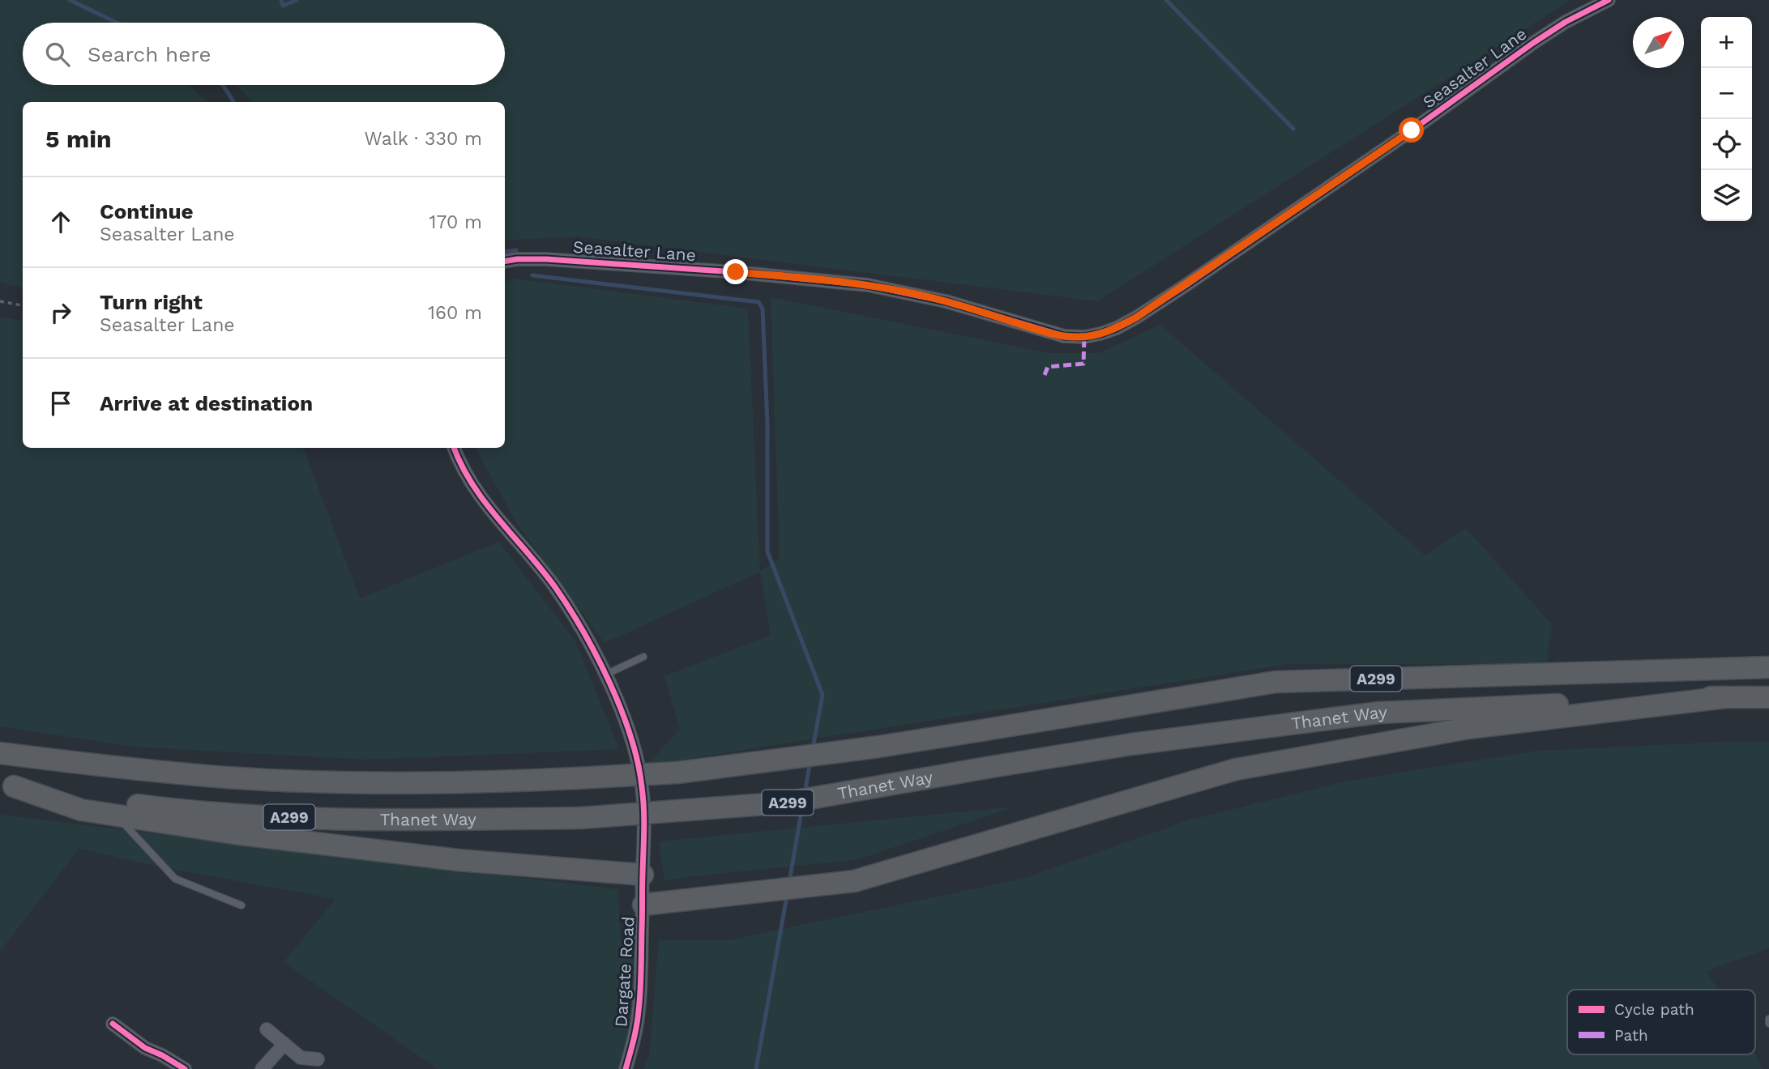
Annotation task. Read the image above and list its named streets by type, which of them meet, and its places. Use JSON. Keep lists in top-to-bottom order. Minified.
{"streets":{"highway":["A299","Thanet Way"],"street":["Seasalter Lane","Dargate Road"]},"legend":["Cycle path","Path"],"north":"top right","page":{"map_buttons":["+","−"],"search":"Search here","heading":["5 min","Walk · 330 m"],"list":[["Continue","Seasalter Lane","170 m"],["Turn right","Seasalter Lane","160 m"],"Arrive at destination"]}}
